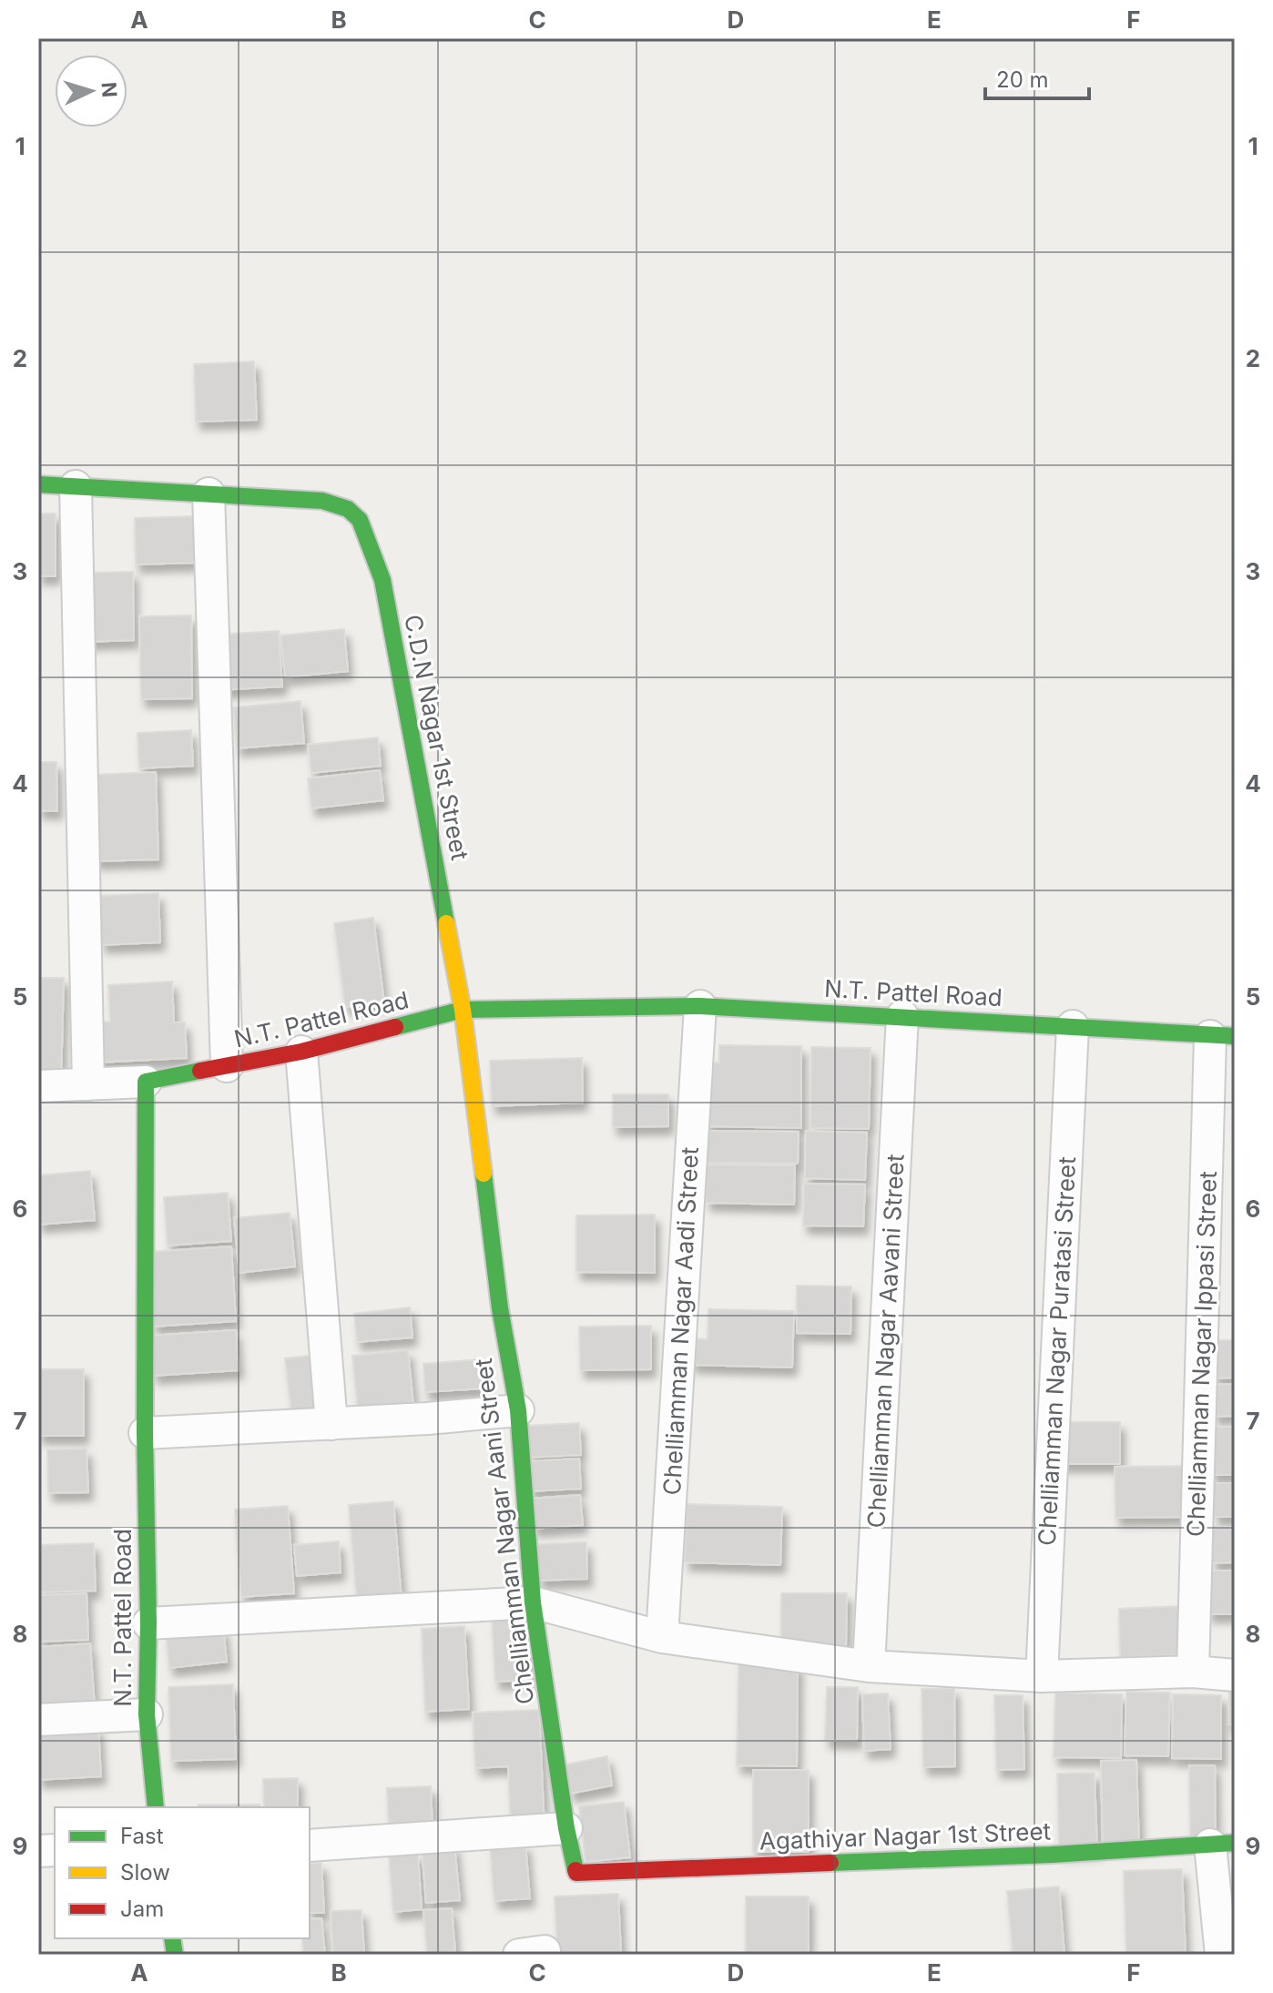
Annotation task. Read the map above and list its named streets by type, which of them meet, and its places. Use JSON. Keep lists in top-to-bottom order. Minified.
{"streets":{"street":["C.D.N Nagar 1st Street","N.T. Pattel Road","Chelliamman Nagar Aadi Street","Chelliamman Nagar Aavani Street","Chelliamman Nagar Puratasi Street","Chelliamman Nagar Ippasi Street","Chelliamman Nagar Aani Street","Agathiyar Nagar 1st Street"]},"crossings":[["C.D.N Nagar 1st Street","N.T. Pattel Road"],["C.D.N Nagar 1st Street","Chelliamman Nagar Aani Street"],["N.T. Pattel Road","Chelliamman Nagar Aadi Street"],["N.T. Pattel Road","Chelliamman Nagar Aavani Street"],["N.T. Pattel Road","Chelliamman Nagar Puratasi Street"],["N.T. Pattel Road","Chelliamman Nagar Ippasi Street"],["N.T. Pattel Road","Chelliamman Nagar Aani Street"],["Chelliamman Nagar Aani Street","Agathiyar Nagar 1st Street"]],"legend":["Fast","Slow","Jam"],"scale_bar":"20 m","north":"right","grid":{"columns":["A","B","C","D","E","F"],"rows":["1","2","3","4","5","6","7","8","9"]}}
